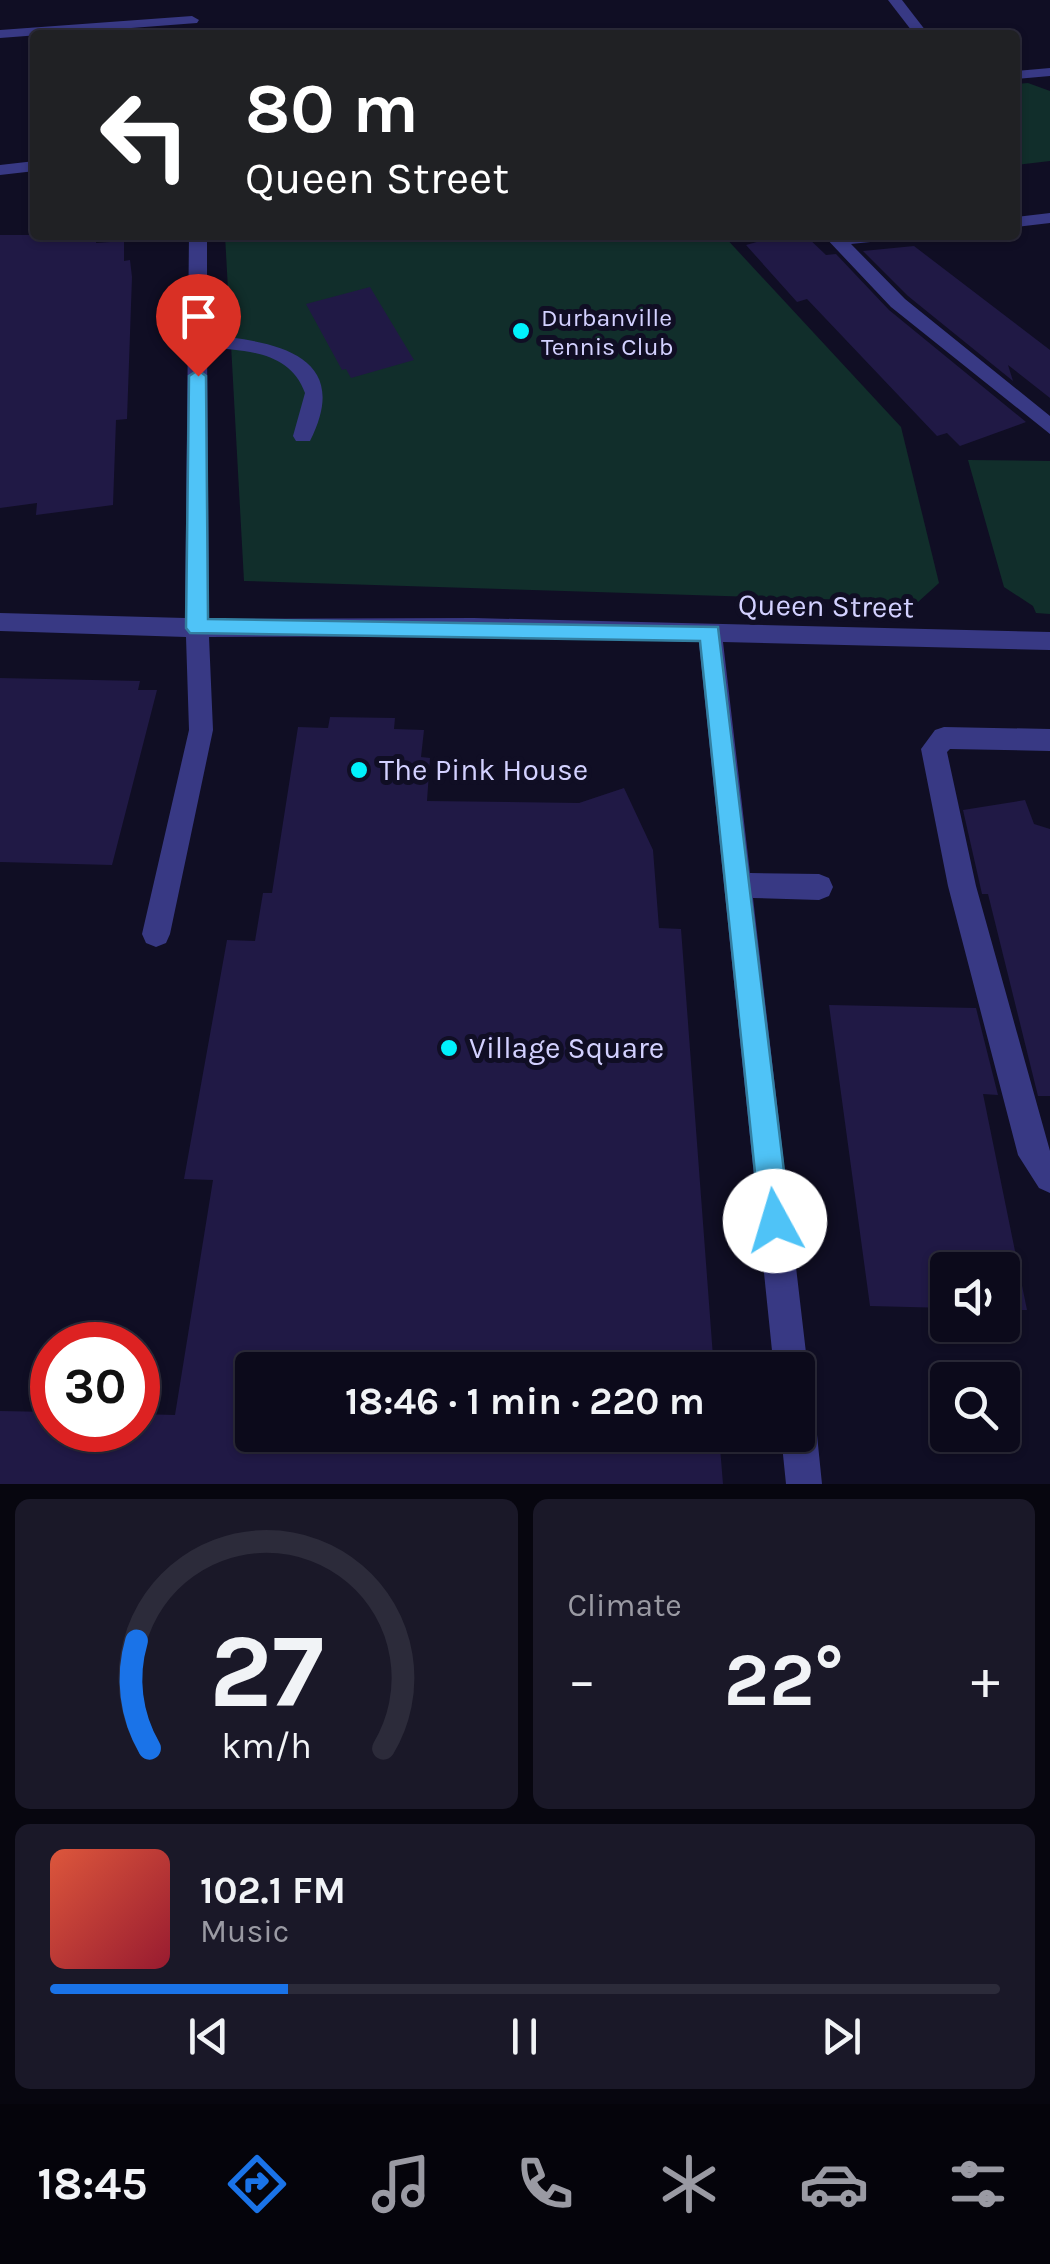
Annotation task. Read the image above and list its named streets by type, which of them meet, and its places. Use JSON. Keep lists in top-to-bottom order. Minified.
{"streets":{"street":["Queen Street"]},"places":["Durbanville Tennis Club","The Pink House","Village Square"],"page":{"turn":["80 m","Queen Street"],"limit":"30","trip":"18:46 · 1 min · 220 m","tile":"Climate","heat":["−","22°","+"],"song":["102.1 FM","Music"],"tabs":"18:45","gauge":["27","km/h"]}}
